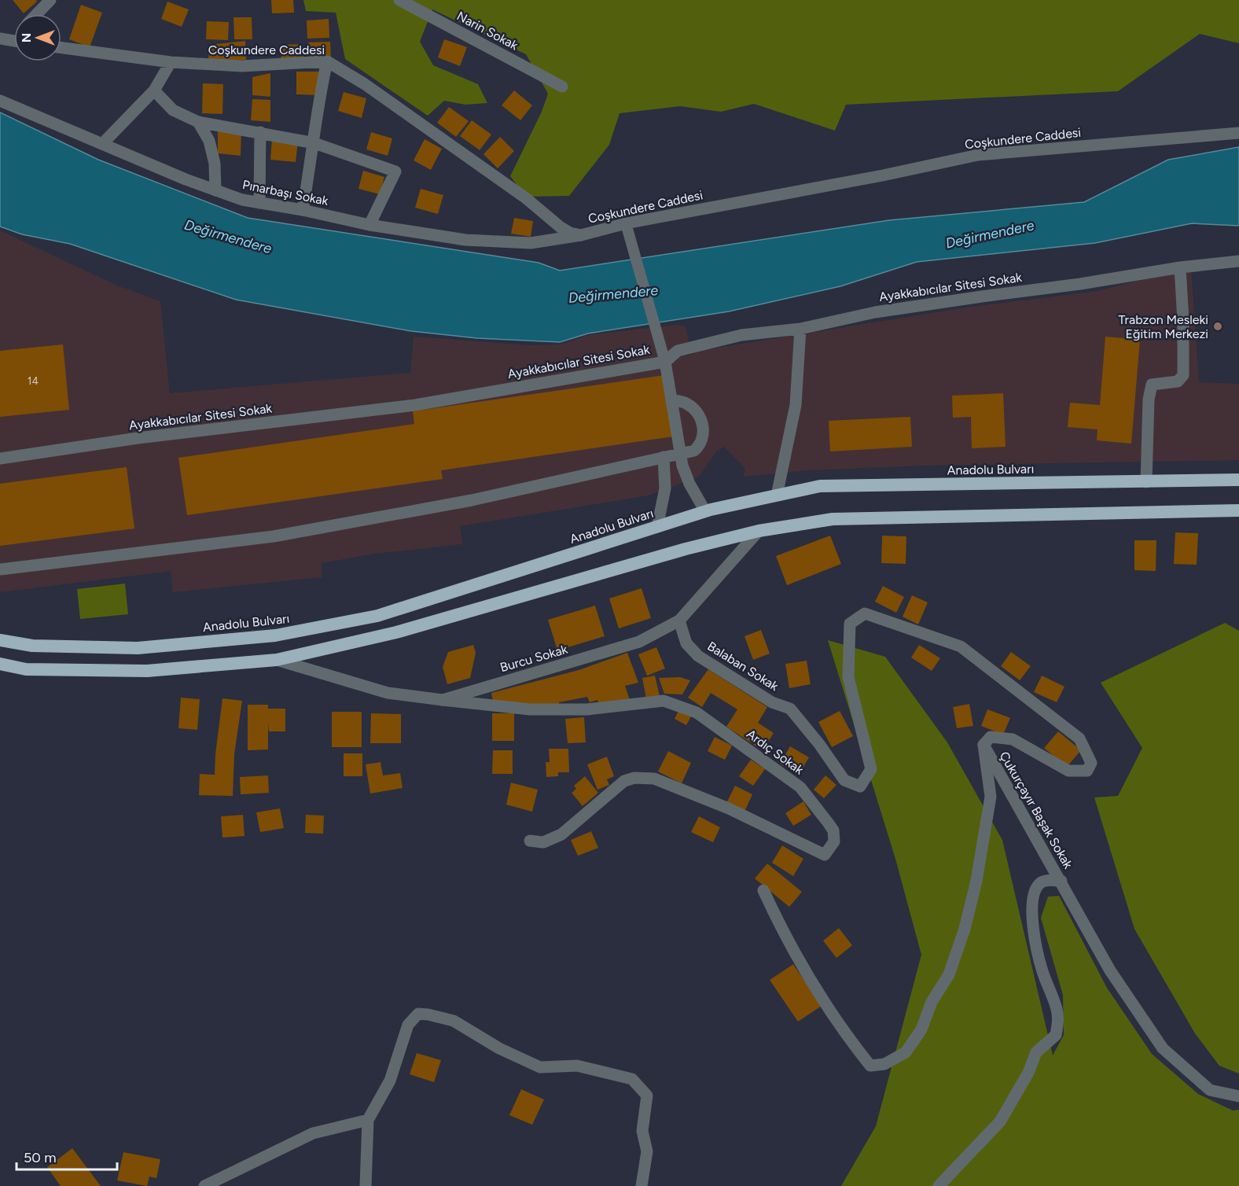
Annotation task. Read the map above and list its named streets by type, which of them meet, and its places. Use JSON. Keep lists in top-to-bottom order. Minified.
{"streets":{"highway":["Anadolu Bulvarı"],"street":["Narin Sokak","Coşkundere Caddesi","Pınarbaşı Sokak","Ayakkabıcılar Sitesi Sokak","Burcu Sokak","Balaban Sokak","Ardıç Sokak","Çukurçayır Başak Sokak"]},"crossings":[["Coşkundere Caddesi","Pınarbaşı Sokak"],["Burcu Sokak","Balaban Sokak"],["Burcu Sokak","Ardıç Sokak"],["Balaban Sokak","Çukurçayır Başak Sokak"]],"water":["Değirmendere"],"places":["Trabzon Mesleki Eğitim Merkezi"],"house_numbers":["14"],"scale_bar":"50 m","north":"left"}
